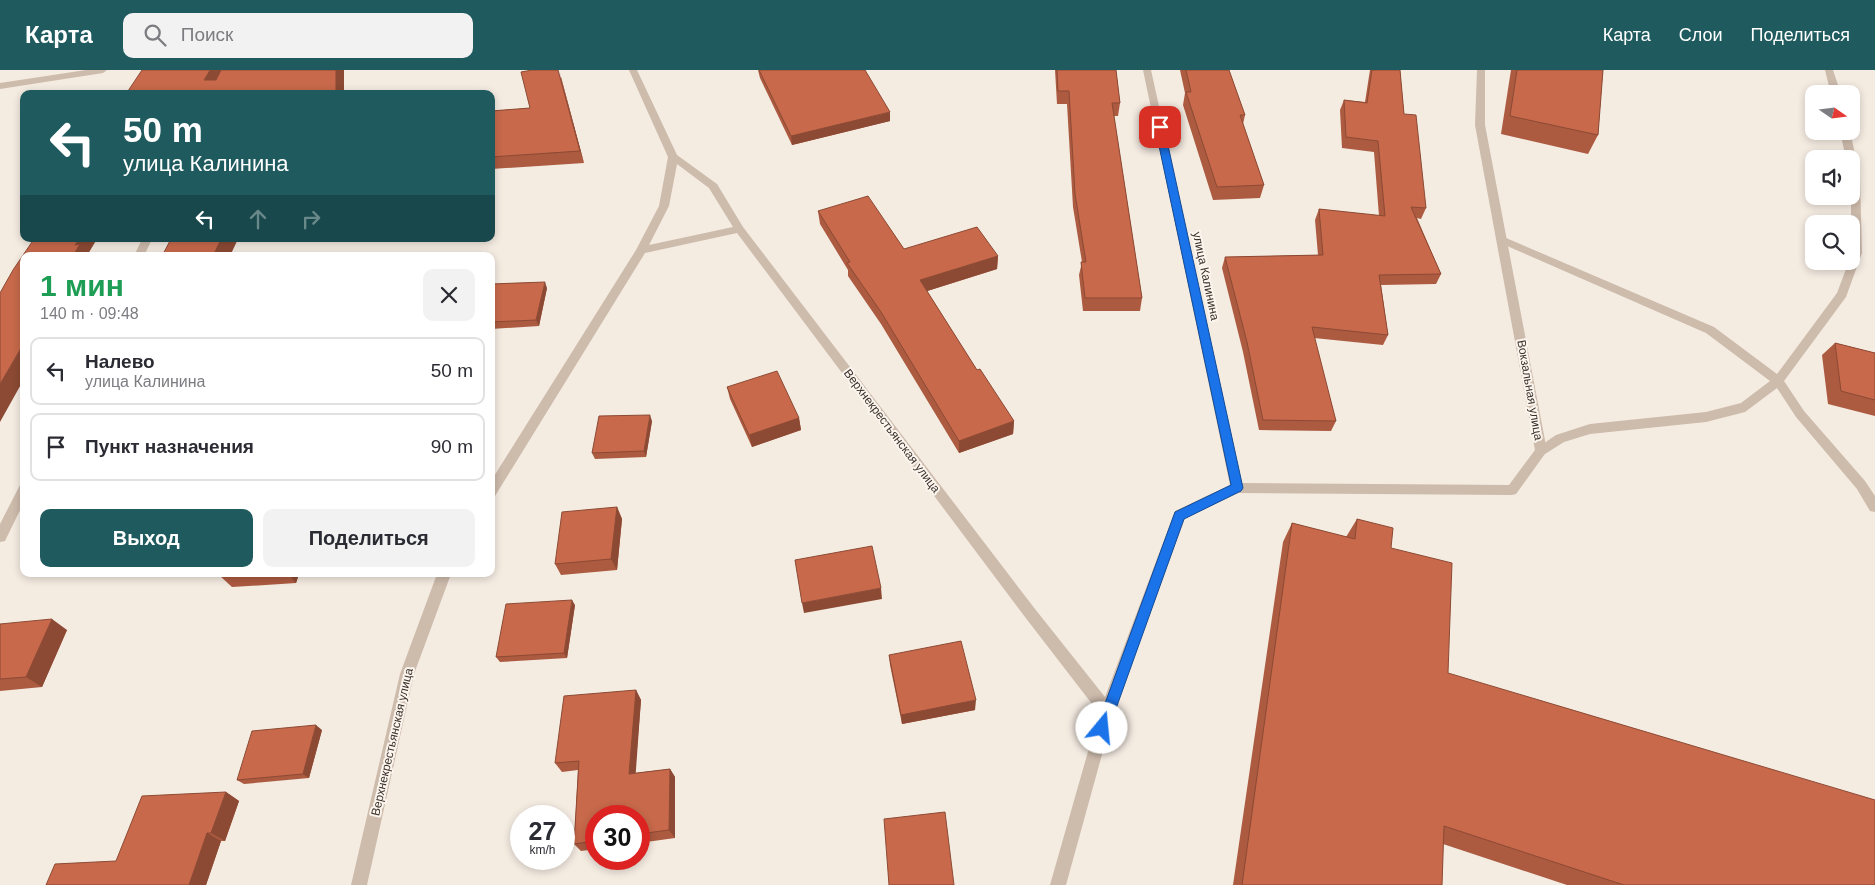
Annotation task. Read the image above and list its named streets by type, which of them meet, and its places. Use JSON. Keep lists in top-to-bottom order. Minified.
{"streets":{"street":["улица Калинина","Вокзальная улица","Верхнекрестьянская улица"]},"crossings":[["улица Калинина","Вокзальная улица"]],"north":"right","page":{"header":"Карта","search":"Поиск","nav":["Карта","Слои","Поделиться"],"turn":["50 m","улица Калинина"],"heading":["1 мин","140 m · 09:48"],"list":[{"name":"Налево","note":"улица Калинина","value":"50 m"},{"name":"Пункт назначения","value":"90 m"}],"buttons":["Выход","Поделиться"],"speed":"27 km/h","limit":"30"}}
